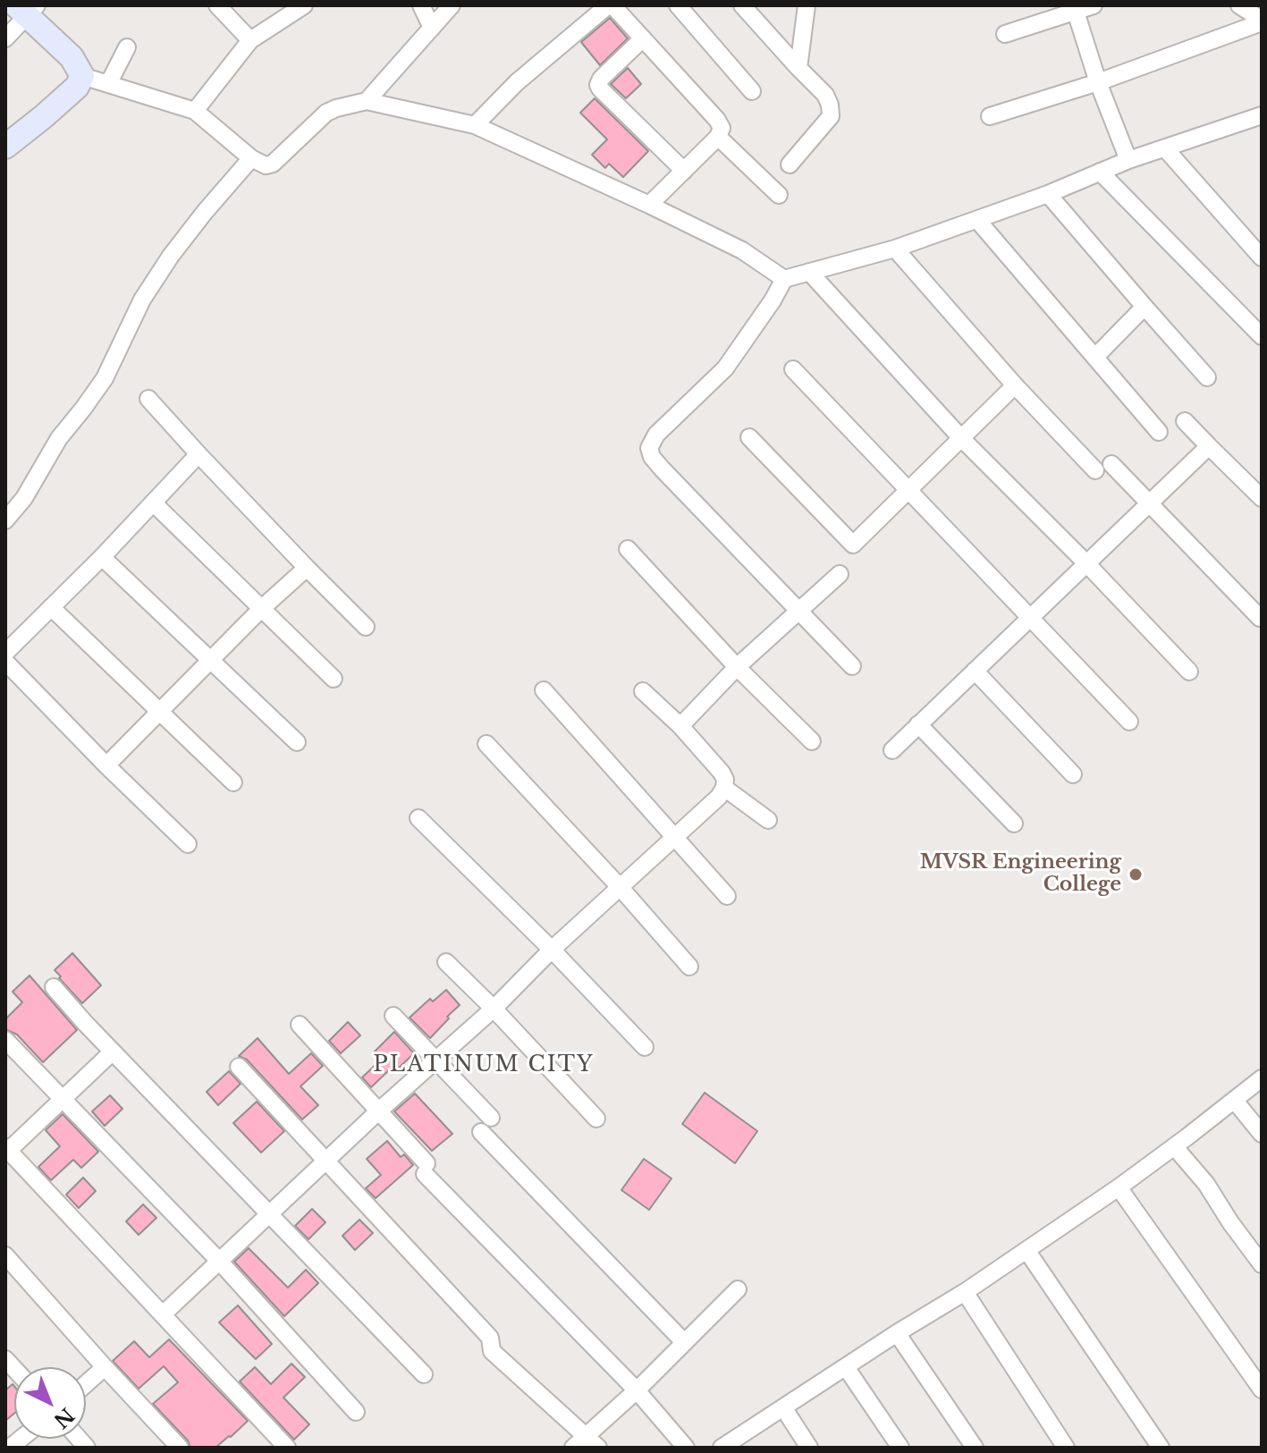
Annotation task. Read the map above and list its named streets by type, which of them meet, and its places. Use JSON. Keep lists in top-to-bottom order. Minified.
{"districts":["PLATINUM CITY"],"places":["MVSR Engineering College"],"north":"bottom right"}
